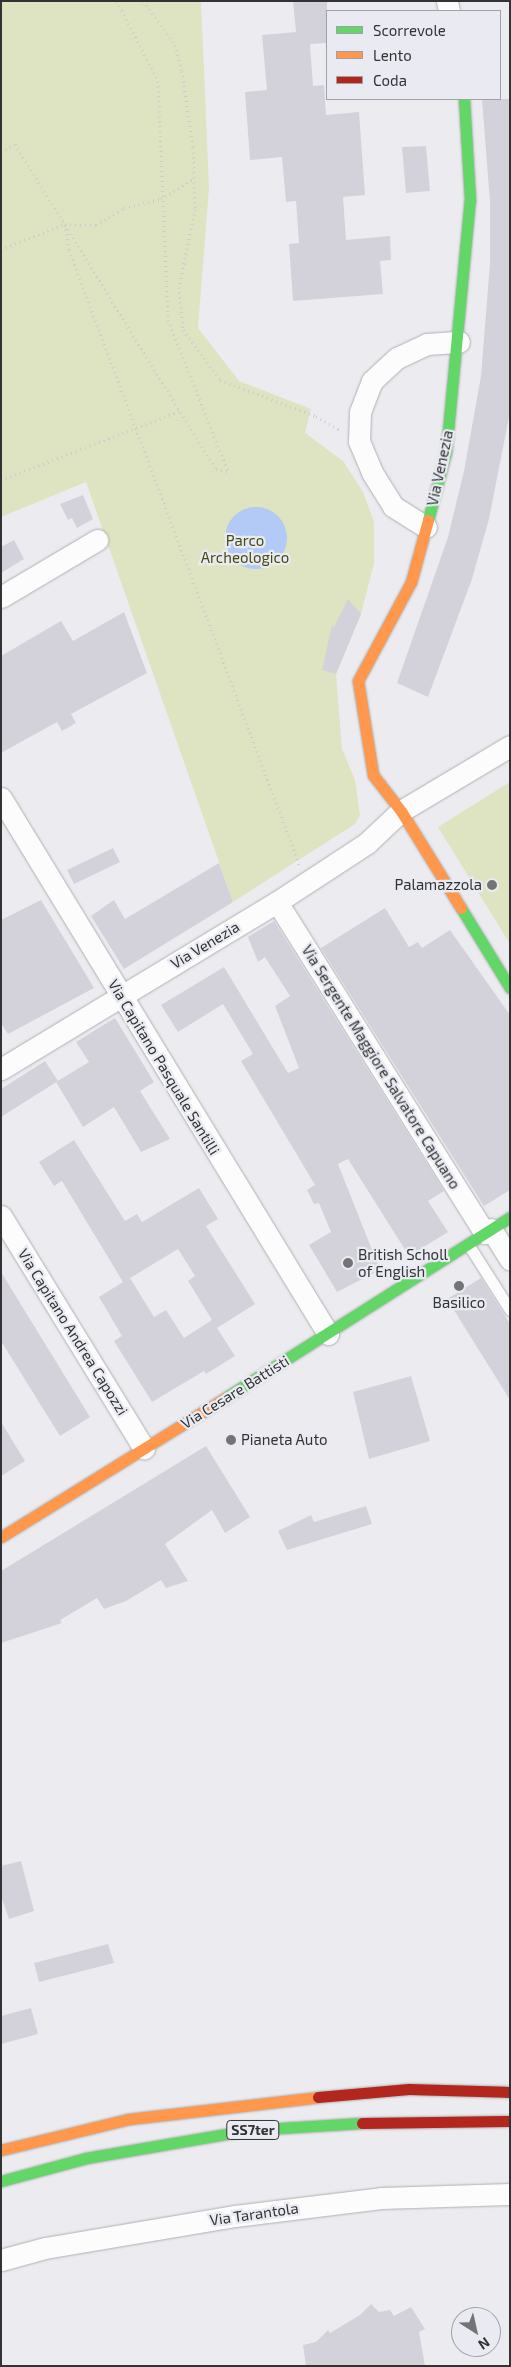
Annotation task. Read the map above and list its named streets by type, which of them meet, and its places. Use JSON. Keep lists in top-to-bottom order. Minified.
{"streets":{"main road":["Via Venezia","Via Cesare Battisti","SS7ter"],"street":["Via Capitano Pasquale Santilli","Via Sergente Maggiore Salvatore Capuano","Via Capitano Andrea Capozzi","Via Tarantola"]},"crossings":[["Via Venezia","Via Capitano Pasquale Santilli"],["Via Venezia","Via Sergente Maggiore Salvatore Capuano"],["Via Capitano Pasquale Santilli","Via Cesare Battisti"],["Via Sergente Maggiore Salvatore Capuano","Via Cesare Battisti"],["Via Capitano Andrea Capozzi","Via Cesare Battisti"]],"parks":["Parco Archeologico"],"places":["Palamazzola","British Scholl of English","Basilico","Pianeta Auto"],"legend":["Scorrevole","Lento","Coda"],"north":"bottom right"}
